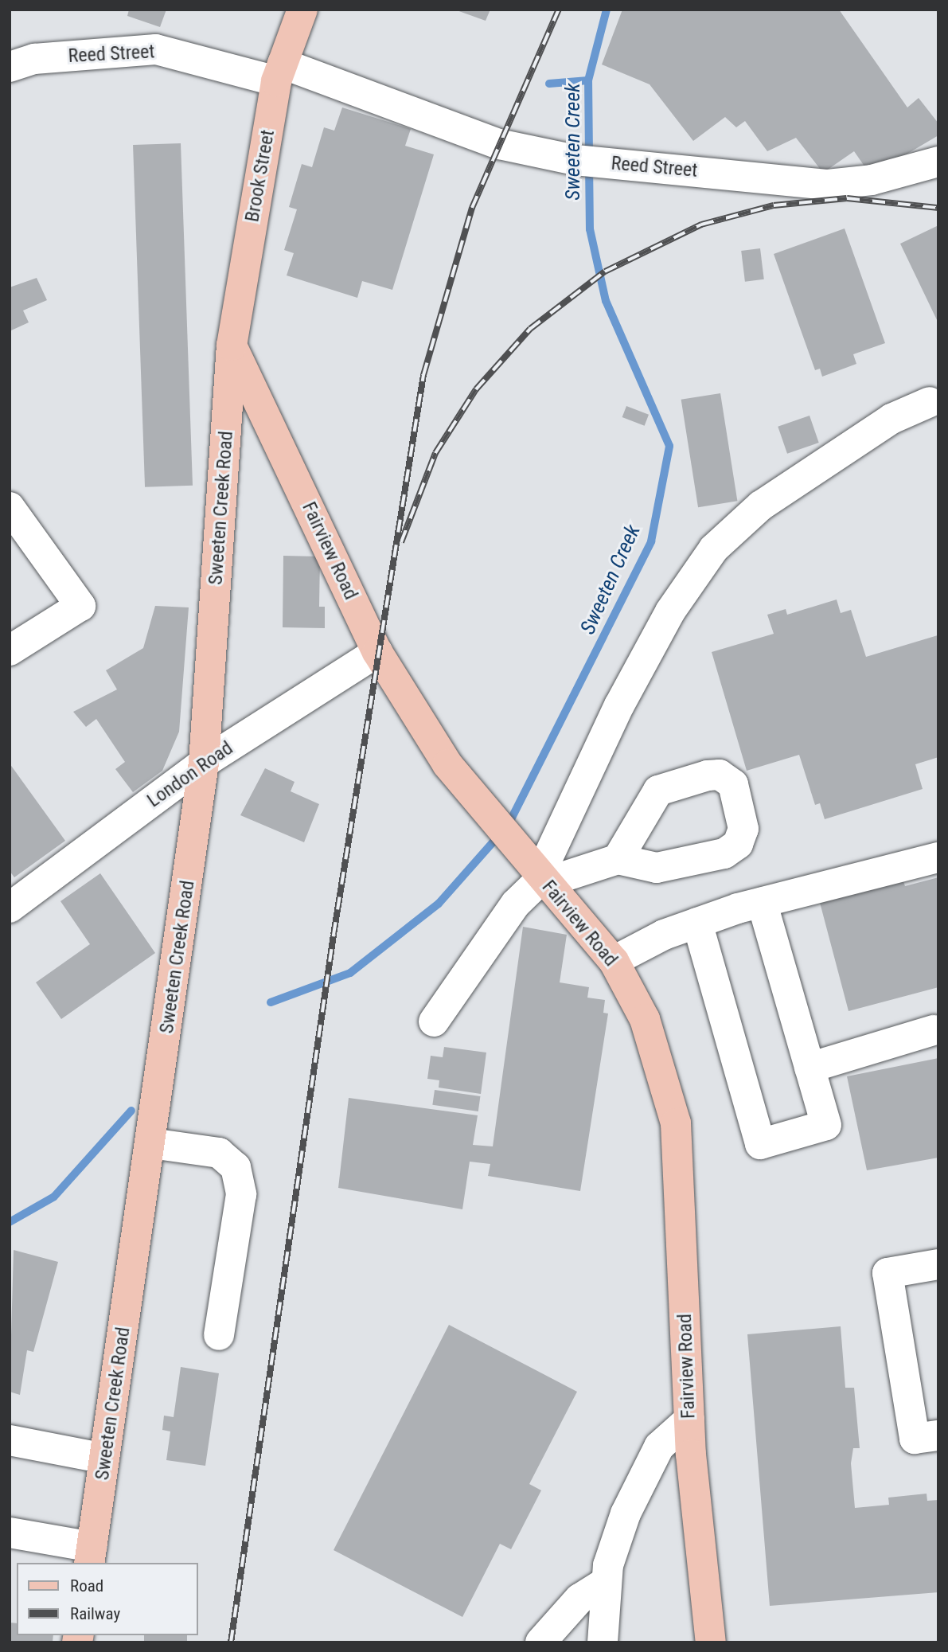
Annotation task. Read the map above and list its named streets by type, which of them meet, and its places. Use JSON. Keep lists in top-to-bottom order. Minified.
{"streets":{"main road":["Brook Street","Sweeten Creek Road","Fairview Road"],"street":["Reed Street","London Road"]},"crossings":[["Reed Street","Brook Street"],["Brook Street","Sweeten Creek Road"],["Brook Street","Fairview Road"],["Sweeten Creek Road","Fairview Road"],["Sweeten Creek Road","London Road"],["Fairview Road","London Road"]],"water":["Sweeten Creek"],"legend":["Road","Railway"]}
